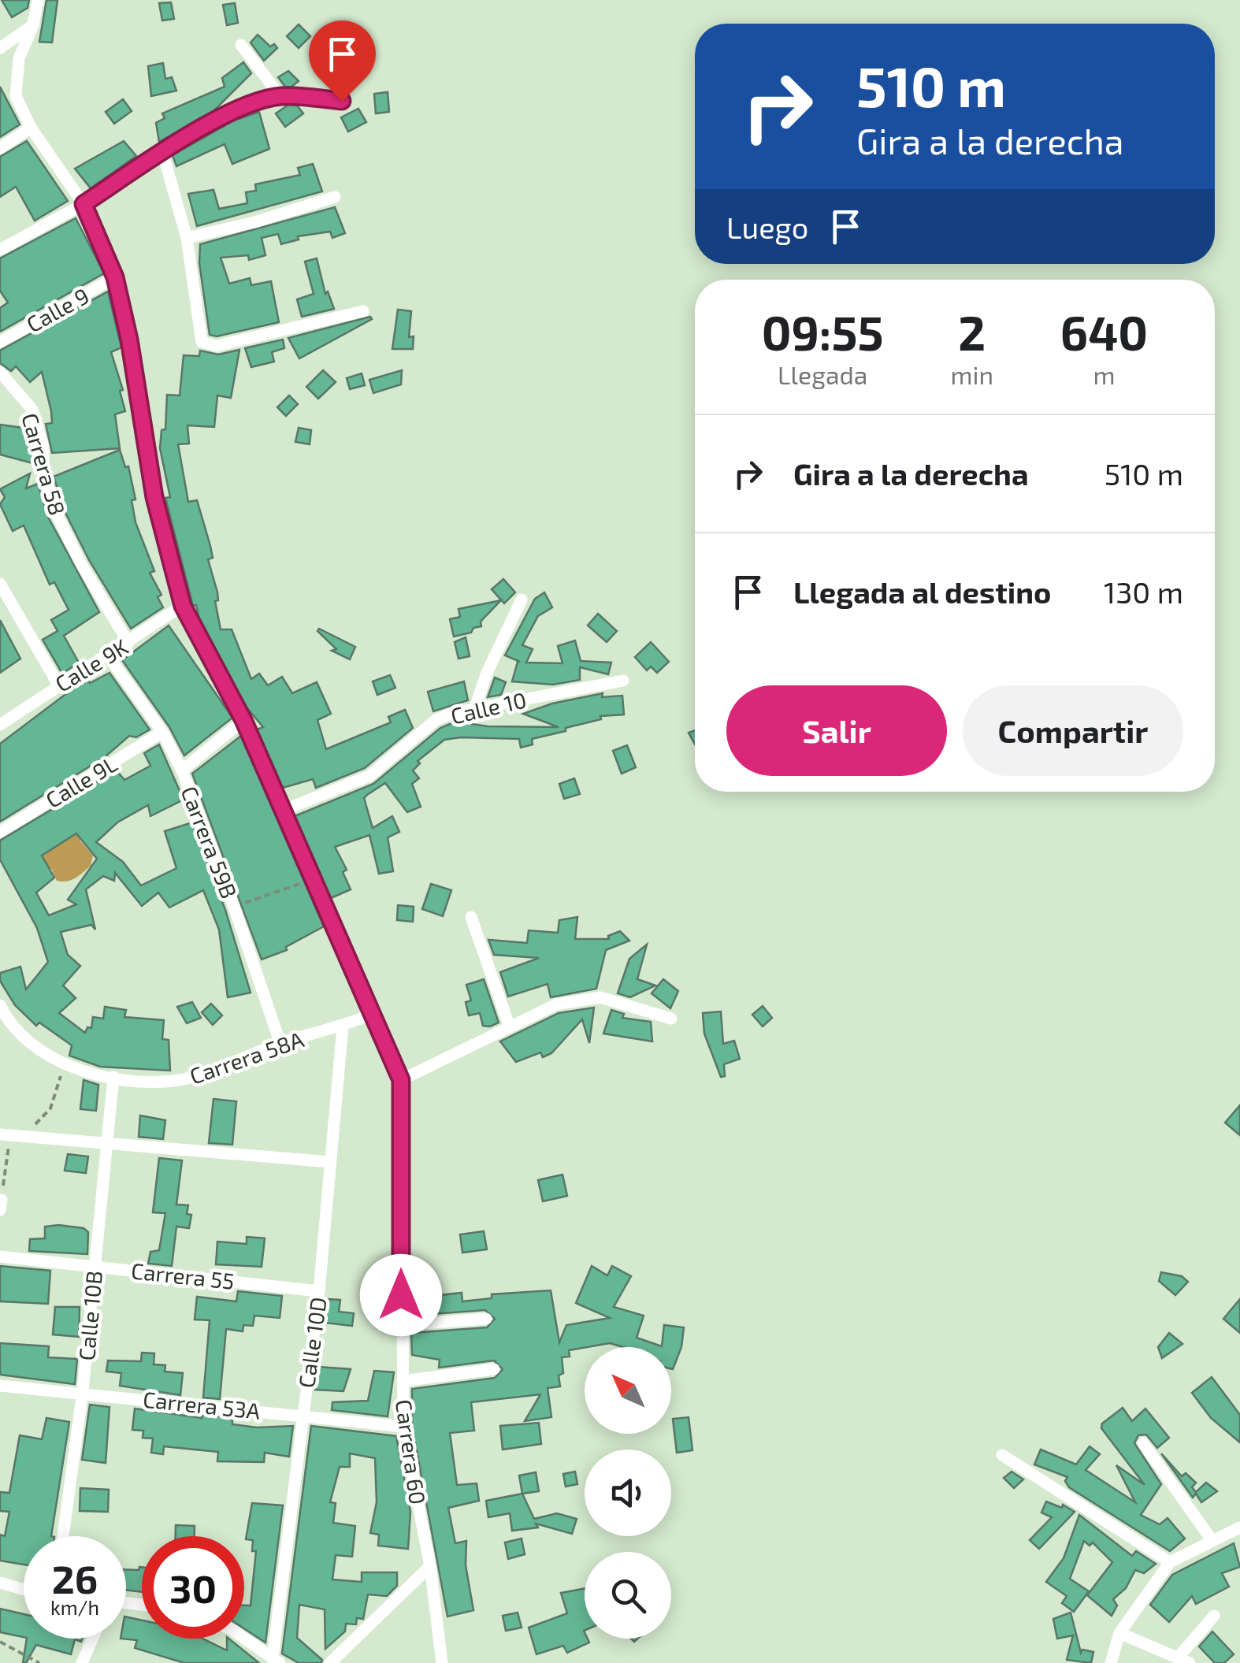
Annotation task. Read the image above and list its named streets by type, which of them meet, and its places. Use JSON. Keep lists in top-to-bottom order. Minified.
{"streets":{"street":["Calle 9","Carrera 58","Calle 9K","Calle 10","Calle 9L","Carrera 59B","Carrera 58A","Carrera 55","Calle 10B","Calle 10D","Carrera 53A","Carrera 60"]},"crossings":[["Calle 9","Carrera 60"],["Carrera 58","Calle 9K"],["Calle 9K","Carrera 59B"],["Calle 9K","Carrera 60"],["Calle 10","Carrera 60"],["Calle 9L","Carrera 59B"],["Carrera 59B","Carrera 58A"],["Carrera 58A","Calle 10B"],["Carrera 58A","Calle 10D"],["Carrera 58A","Carrera 60"],["Carrera 55","Calle 10B"],["Carrera 55","Calle 10D"],["Calle 10B","Carrera 53A"],["Calle 10D","Carrera 53A"],["Carrera 53A","Carrera 60"]],"north":"top left","page":{"turn":["510 m","Gira a la derecha"],"then":"Luego","eta":["09:55","Llegada","2","min","640","m"],"list":[{"name":"Gira a la derecha","value":"510 m"},{"name":"Llegada al destino","value":"130 m"}],"buttons":["Salir","Compartir"],"speed":"26 km/h","limit":"30"}}
